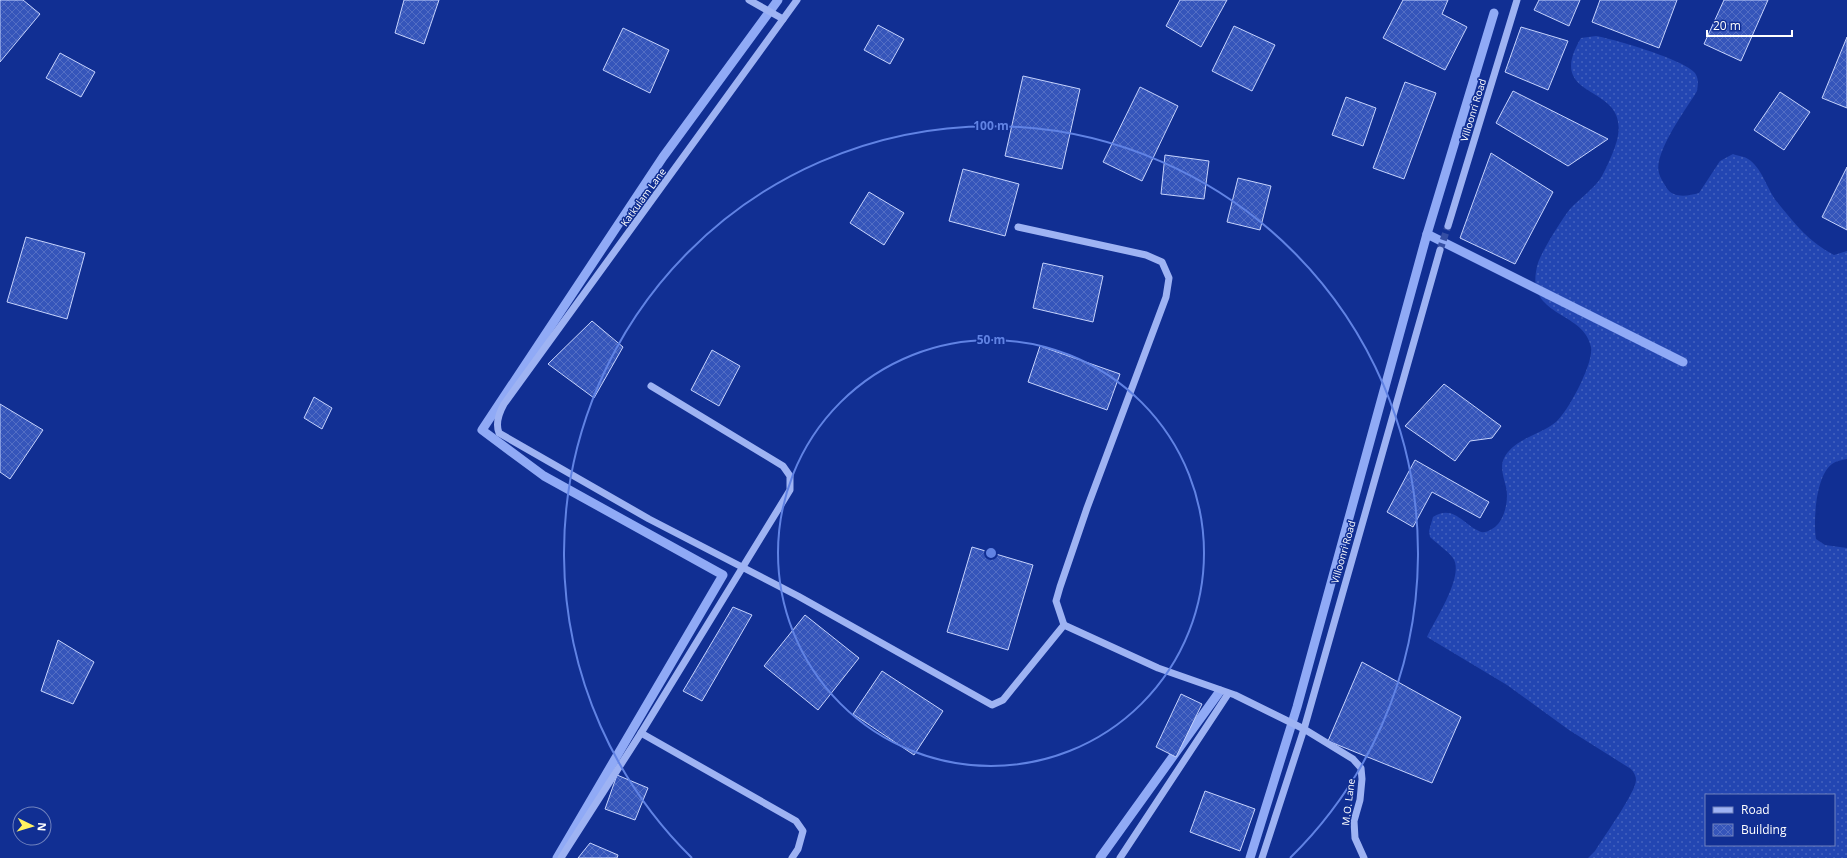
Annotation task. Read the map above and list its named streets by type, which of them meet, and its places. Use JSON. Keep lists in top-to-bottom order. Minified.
{"streets":{"street":["Villoonri Road","Katkulam Lane","M.O. Lane"]},"crossings":[["Villoonri Road","M.O. Lane"]],"legend":["Road","Building"],"scale_bar":"20 m","north":"right","rings":["100 m","50 m"]}
